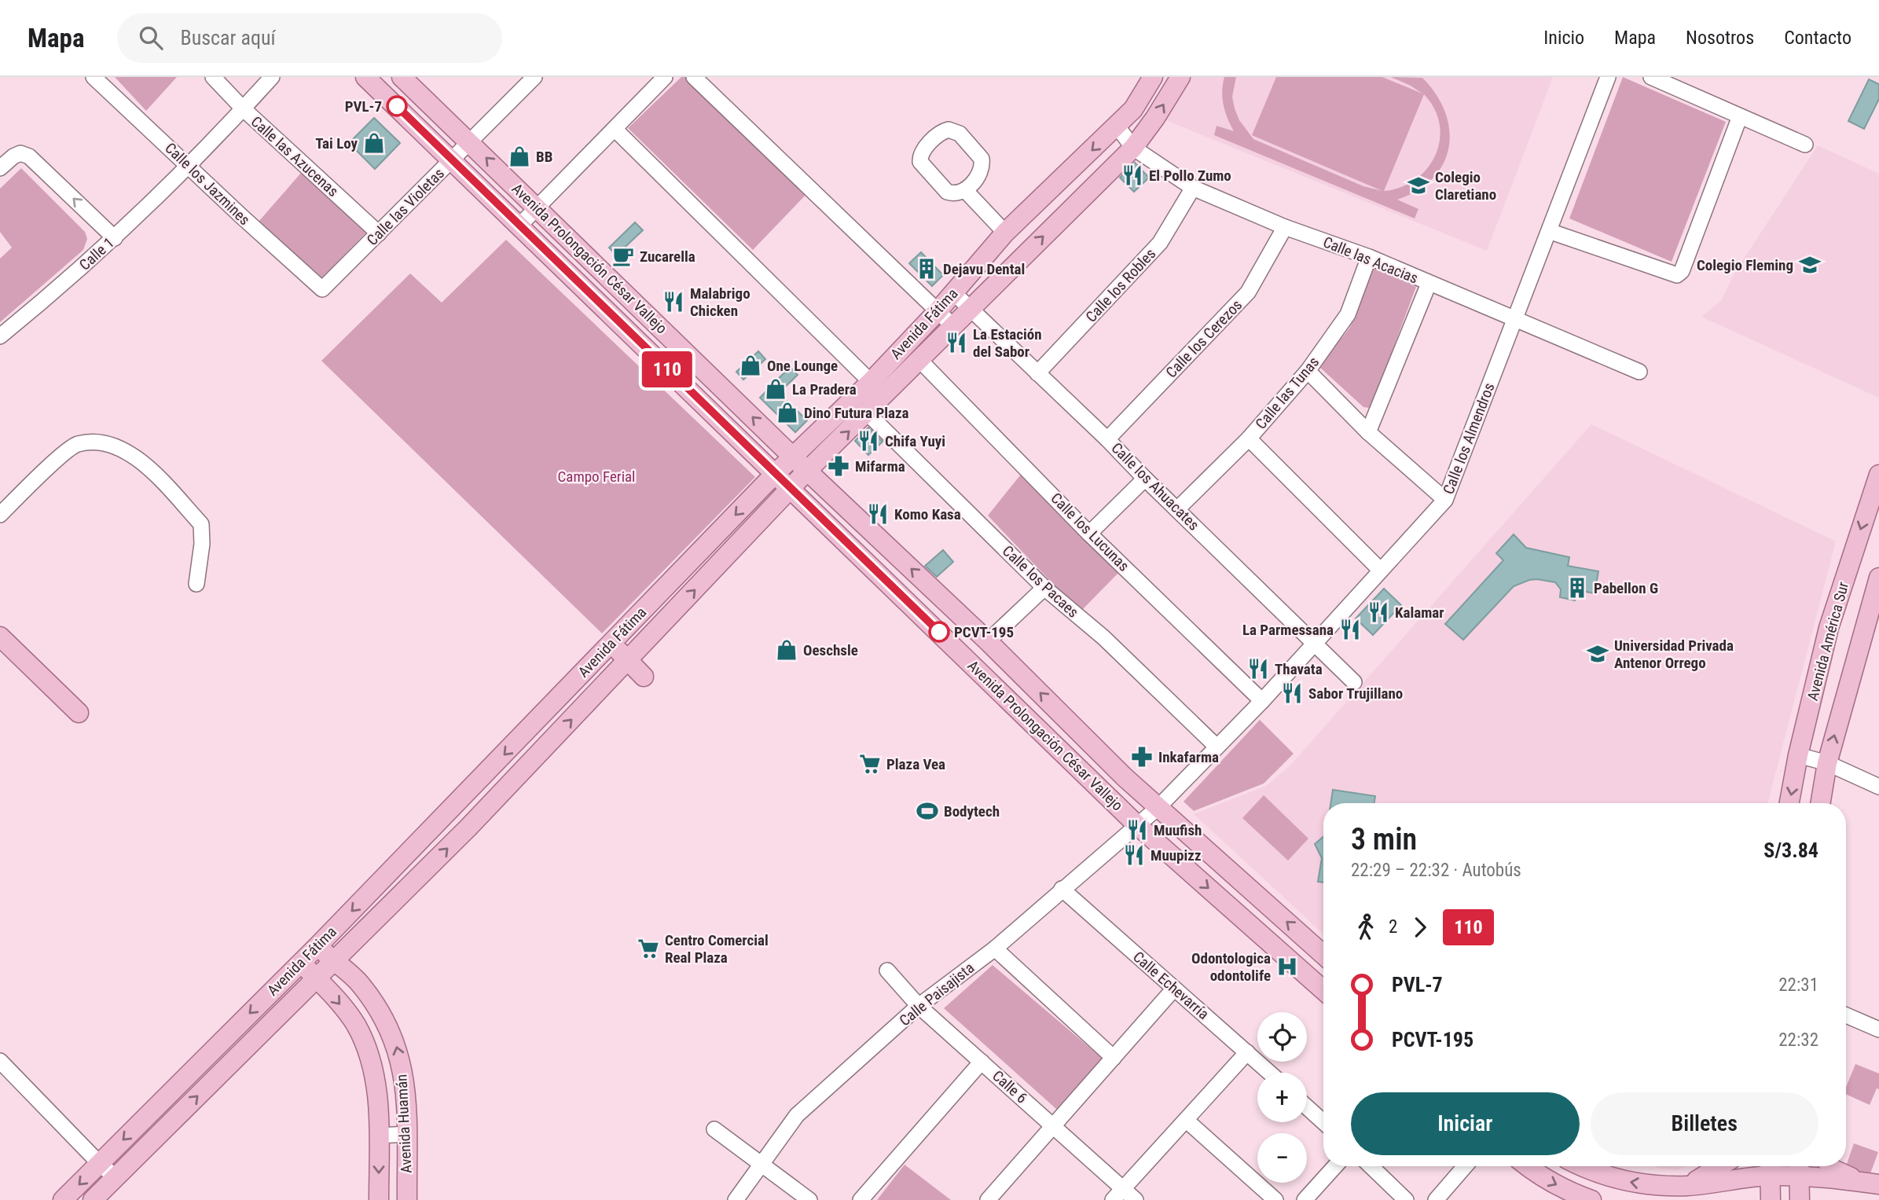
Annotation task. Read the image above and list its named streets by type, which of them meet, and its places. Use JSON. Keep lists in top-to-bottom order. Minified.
{"streets":{"main road":["Avenida Prolongación César Vallejo","Avenida Fátima","Avenida América Sur","Avenida Huamán"],"street":["Calle las Azucenas","Calle los Jazmines","Calle las Violetas","Calle 1","Calle las Acacias","Calle los Robles","Calle los Cerezos","Calle las Tunas","Calle los Almendros","Calle los Ahuacates","Calle los Lucunas","Calle los Pacaes","Calle Echevarría","Calle Paisajista","Calle 6"]},"crossings":[["Calle las Azucenas","Calle las Violetas"],["Calle las Azucenas","Calle 1"],["Calle los Jazmines","Calle las Violetas"],["Calle los Jazmines","Calle 1"],["Calle las Violetas","Avenida Prolongación César Vallejo"],["Avenida Prolongación César Vallejo","Avenida Fátima"],["Avenida Prolongación César Vallejo","Calle los Almendros"],["Avenida Prolongación César Vallejo","Calle Paisajista"],["Calle las Acacias","Calle los Robles"],["Calle las Acacias","Avenida Fátima"],["Calle las Acacias","Calle los Cerezos"],["Calle las Acacias","Calle las Tunas"],["Calle las Acacias","Calle los Almendros"],["Calle los Robles","Calle los Ahuacates"],["Avenida Fátima","Calle los Ahuacates"],["Avenida Fátima","Calle los Lucunas"],["Avenida Fátima","Calle los Pacaes"],["Avenida Fátima","Avenida Huamán"],["Calle los Cerezos","Calle los Ahuacates"],["Calle las Tunas","Calle los Ahuacates"],["Calle los Almendros","Calle los Ahuacates"],["Calle los Almendros","Calle los Lucunas"],["Calle los Almendros","Calle los Pacaes"],["Calle los Almendros","Calle Paisajista"],["Calle Echevarría","Calle Paisajista"],["Calle Paisajista","Calle 6"]],"parks":["Campo Ferial"],"places":{"other":["PVL-7","PCVT-195"],"shop":["Tai Loy","BB","One Lounge","La Pradera","Dino Futura Plaza","Oeschsle"],"restaurant":["El Pollo Zumo","Malabrigo Chicken","La Estación del Sabor","Chifa Yuyi","Komo Kasa","Kalamar","La Parmessana","Thavata","Sabor Trujillano","Muufish","Muupizz"],"school or university":["Colegio Claretiano","Colegio Fleming","Universidad Privada Antenor Orrego"],"cafe":["Zucarella"],"building":["Dejavu Dental","Pabellon G"],"pharmacy":["Mifarma","Inkafarma"],"supermarket":["Plaza Vea","Centro Comercial Real Plaza"],"sports":["Bodytech"],"hospital":["Odontologica odontolife"]},"lines":["bus line 110"],"page":{"header":"Mapa","search":"Buscar aquí","nav":["Inicio","Mapa","Nosotros","Contacto"],"on_map":"110","heading":["3 min","22:29 – 22:32 · Autobús","S/3.84"],"legs":["2","110"],"list":[{"name":"PVL-7","value":"22:31"},{"name":"PCVT-195","value":"22:32"}],"map_buttons":["+","−"],"buttons":["Iniciar","Billetes"]}}
